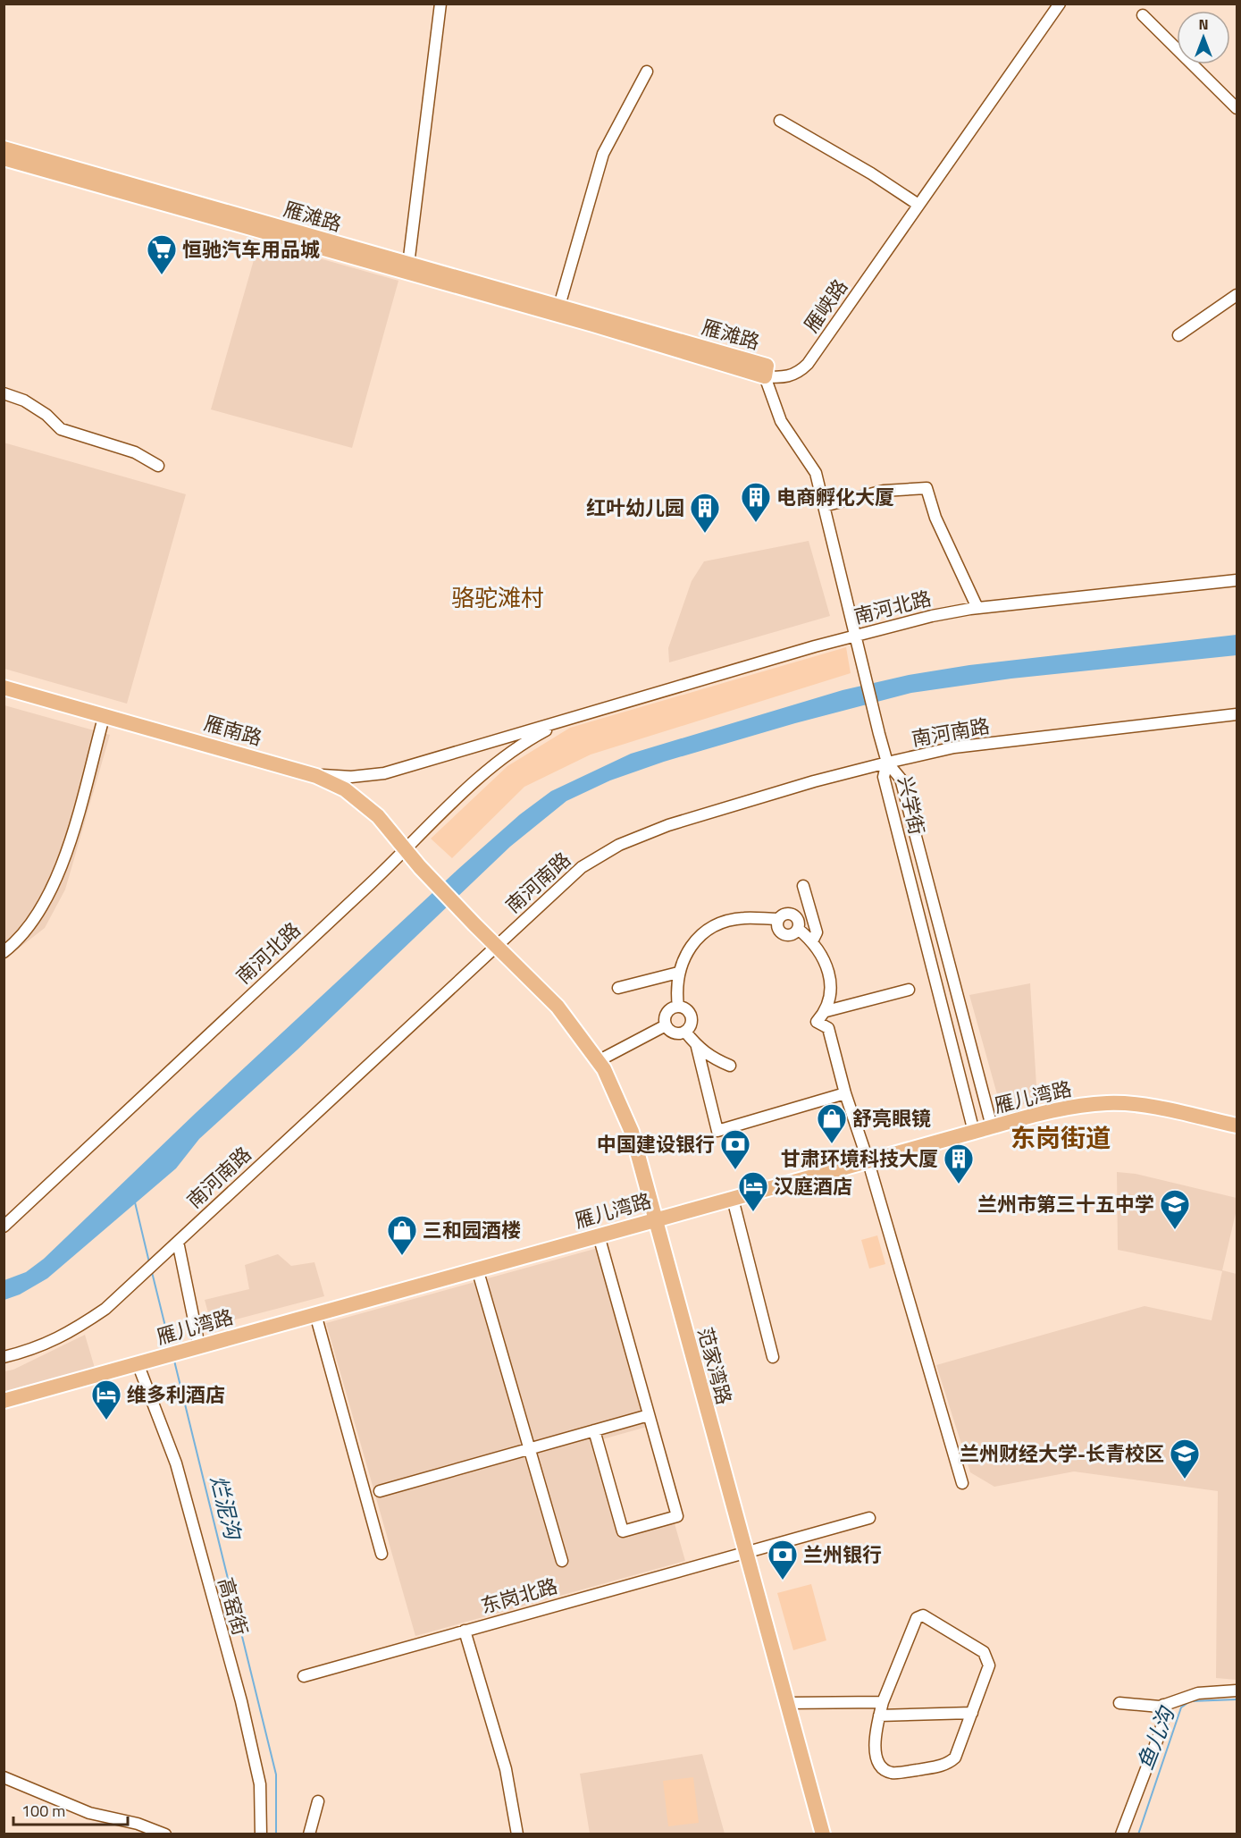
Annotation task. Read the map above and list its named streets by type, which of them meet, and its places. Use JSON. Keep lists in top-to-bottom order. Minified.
{"streets":{"main road":["雁滩路","雁南路","雁儿湾路","范家湾路"],"street":["雁峡路","南河北路","南河南路","兴学街","东岗北路","高窑街"]},"crossings":[["雁滩路","雁峡路"],["南河北路","雁南路"],["雁南路","范家湾路"],["南河南路","兴学街"],["南河南路","范家湾路"],["兴学街","雁儿湾路"],["雁儿湾路","范家湾路"],["雁儿湾路","高窑街"],["范家湾路","东岗北路"]],"districts":["骆驼滩村","东岗街道"],"water":["烂泥沟","鱼儿沟"],"places":{"supermarket":["恒驰汽车用品城"],"building":["电商孵化大厦","红叶幼儿园","甘肃环境科技大厦"],"shop":["舒亮眼镜","三和园酒楼"],"bank":["中国建设银行","兰州银行"],"hotel":["汉庭酒店","维多利酒店"],"school or university":["兰州市第三十五中学","兰州财经大学-长青校区"]},"scale_bar":"100 m","north":"top"}
